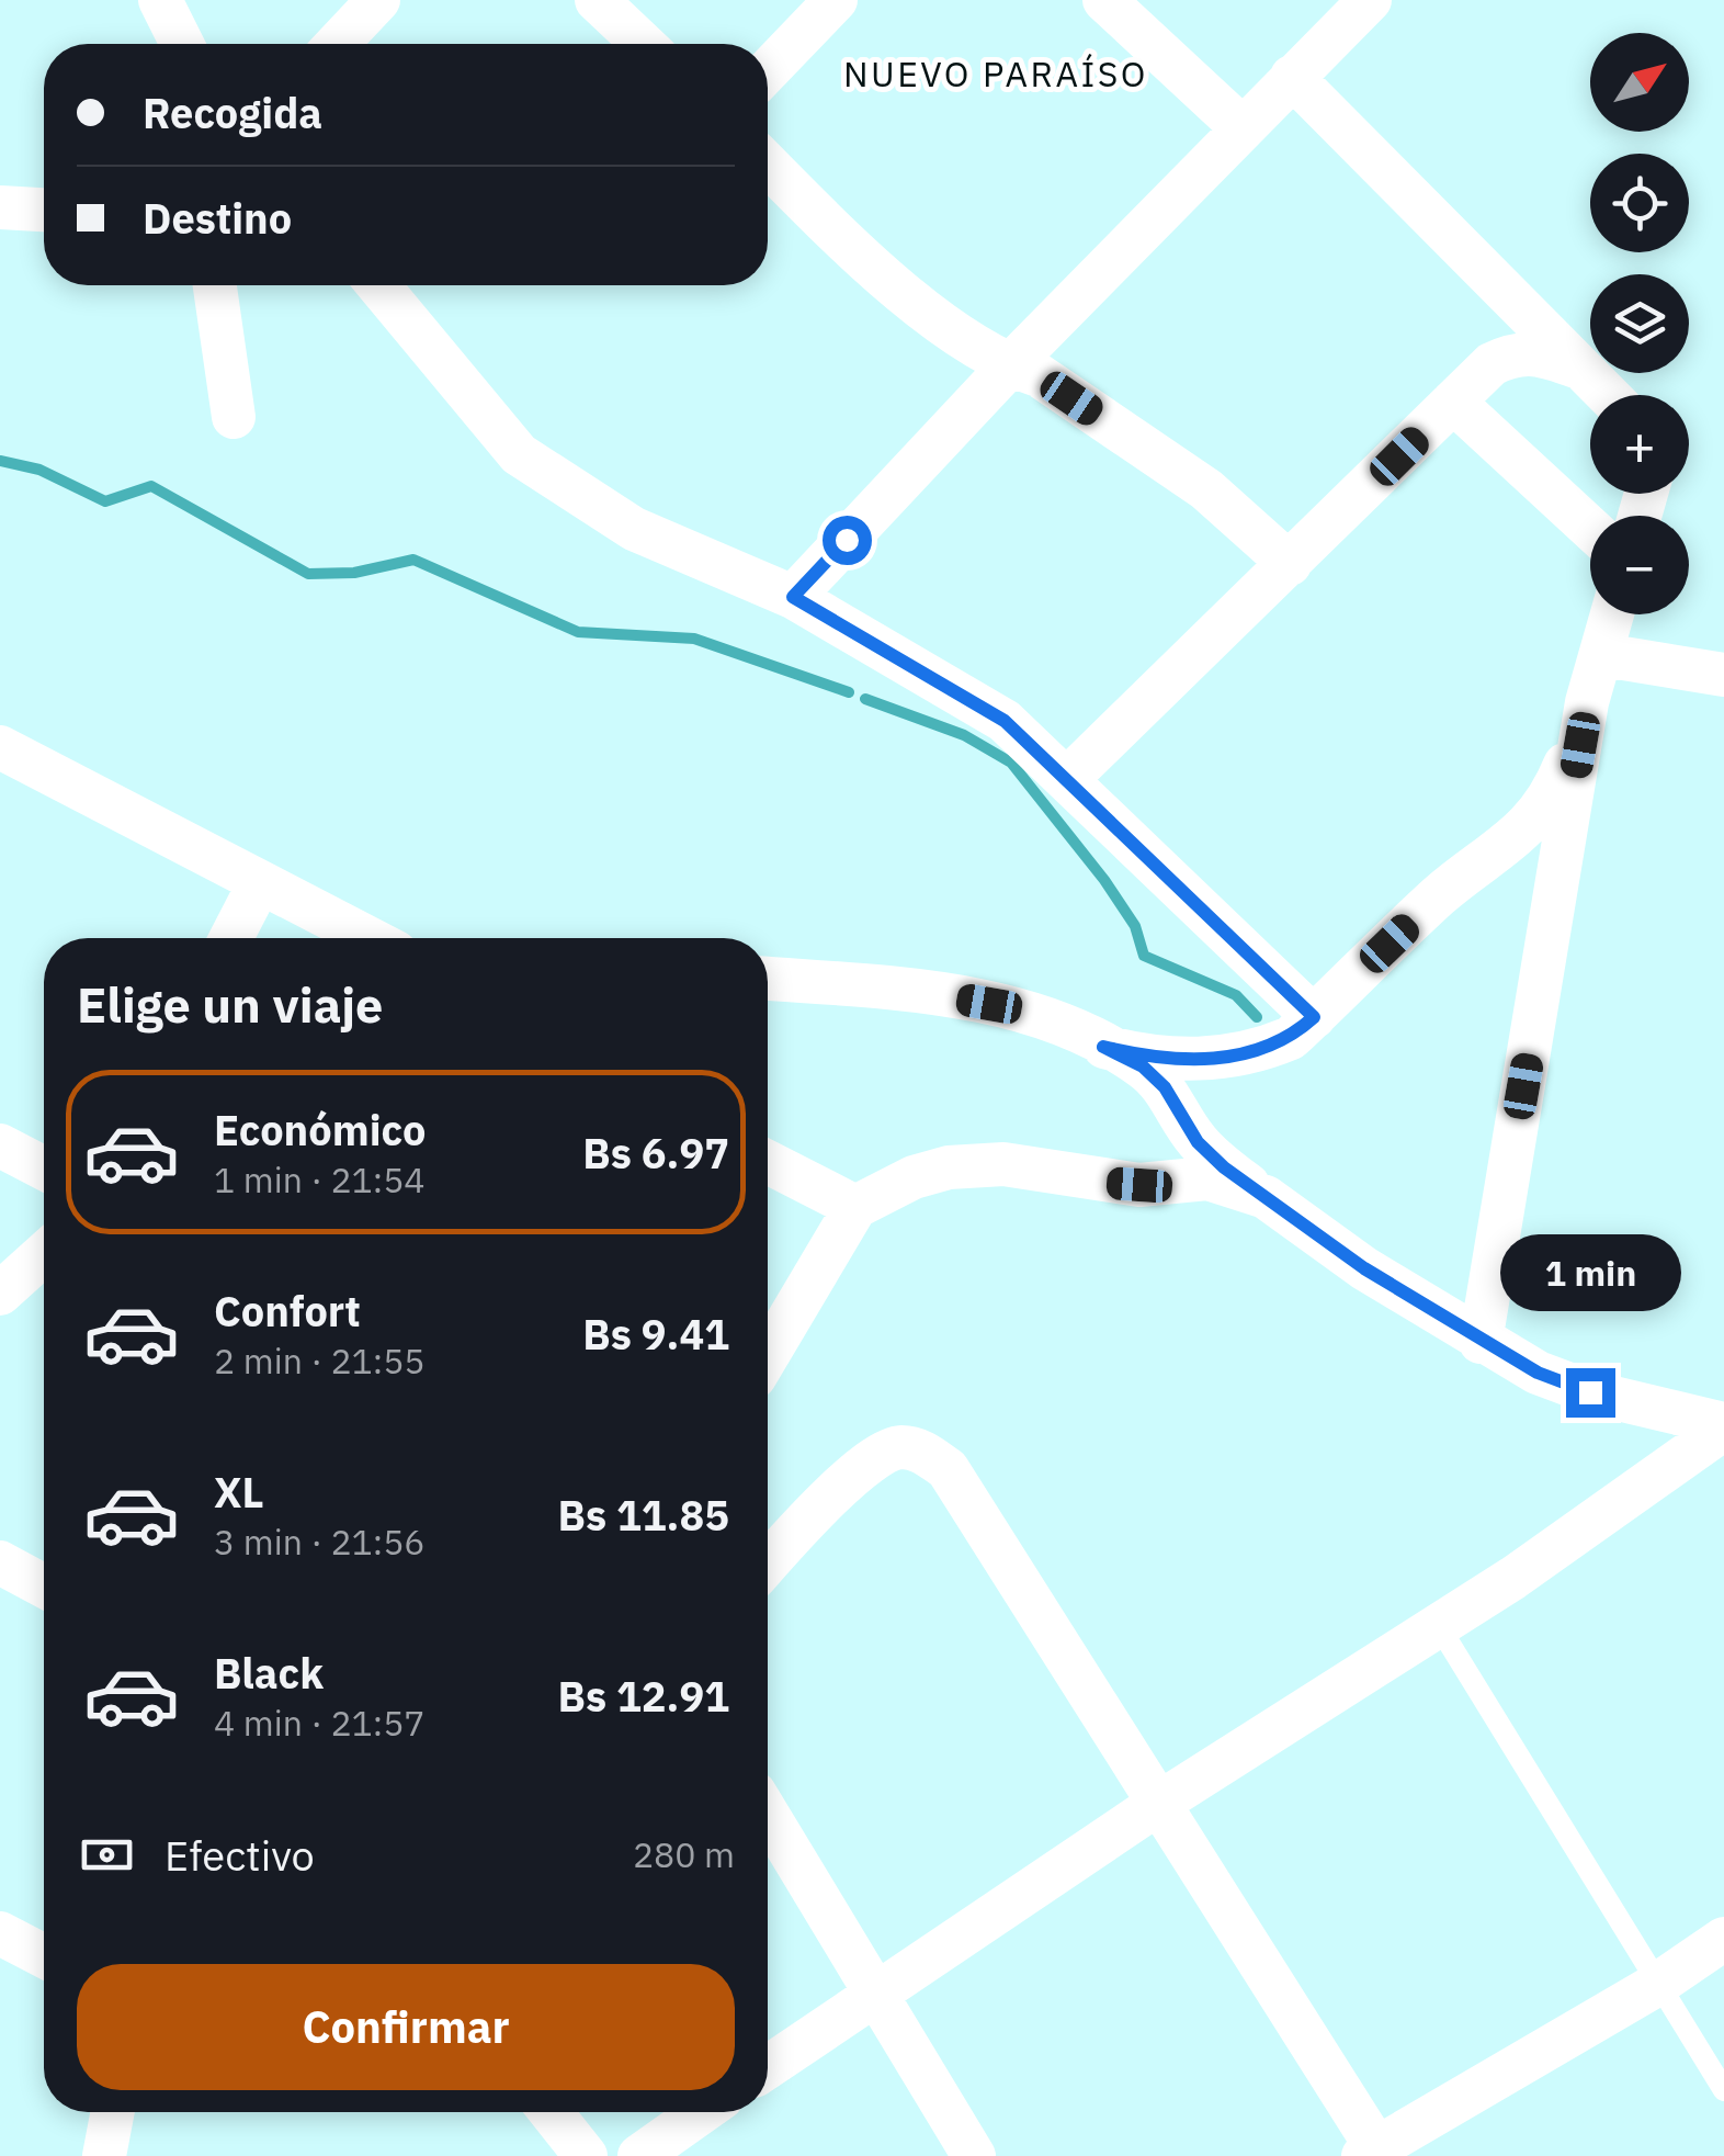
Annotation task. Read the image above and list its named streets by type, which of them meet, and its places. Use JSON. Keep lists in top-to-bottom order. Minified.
{"districts":["NUEVO PARAÍSO"],"north":"top right","page":{"map_buttons":["+","−"],"banner":["Recogida","Destino"],"heading":"Elige un viaje","list":[{"name":"Económico","note":"1 min · 21:54","value":"Bs 6.97"},{"name":"Confort","note":"2 min · 21:55","value":"Bs 9.41"},{"name":"XL","note":"3 min · 21:56","value":"Bs 11.85"},{"name":"Black","note":"4 min · 21:57","value":"Bs 12.91"}],"bubble":"1 min","pay":["Efectivo","280 m"],"buttons":"Confirmar"}}
